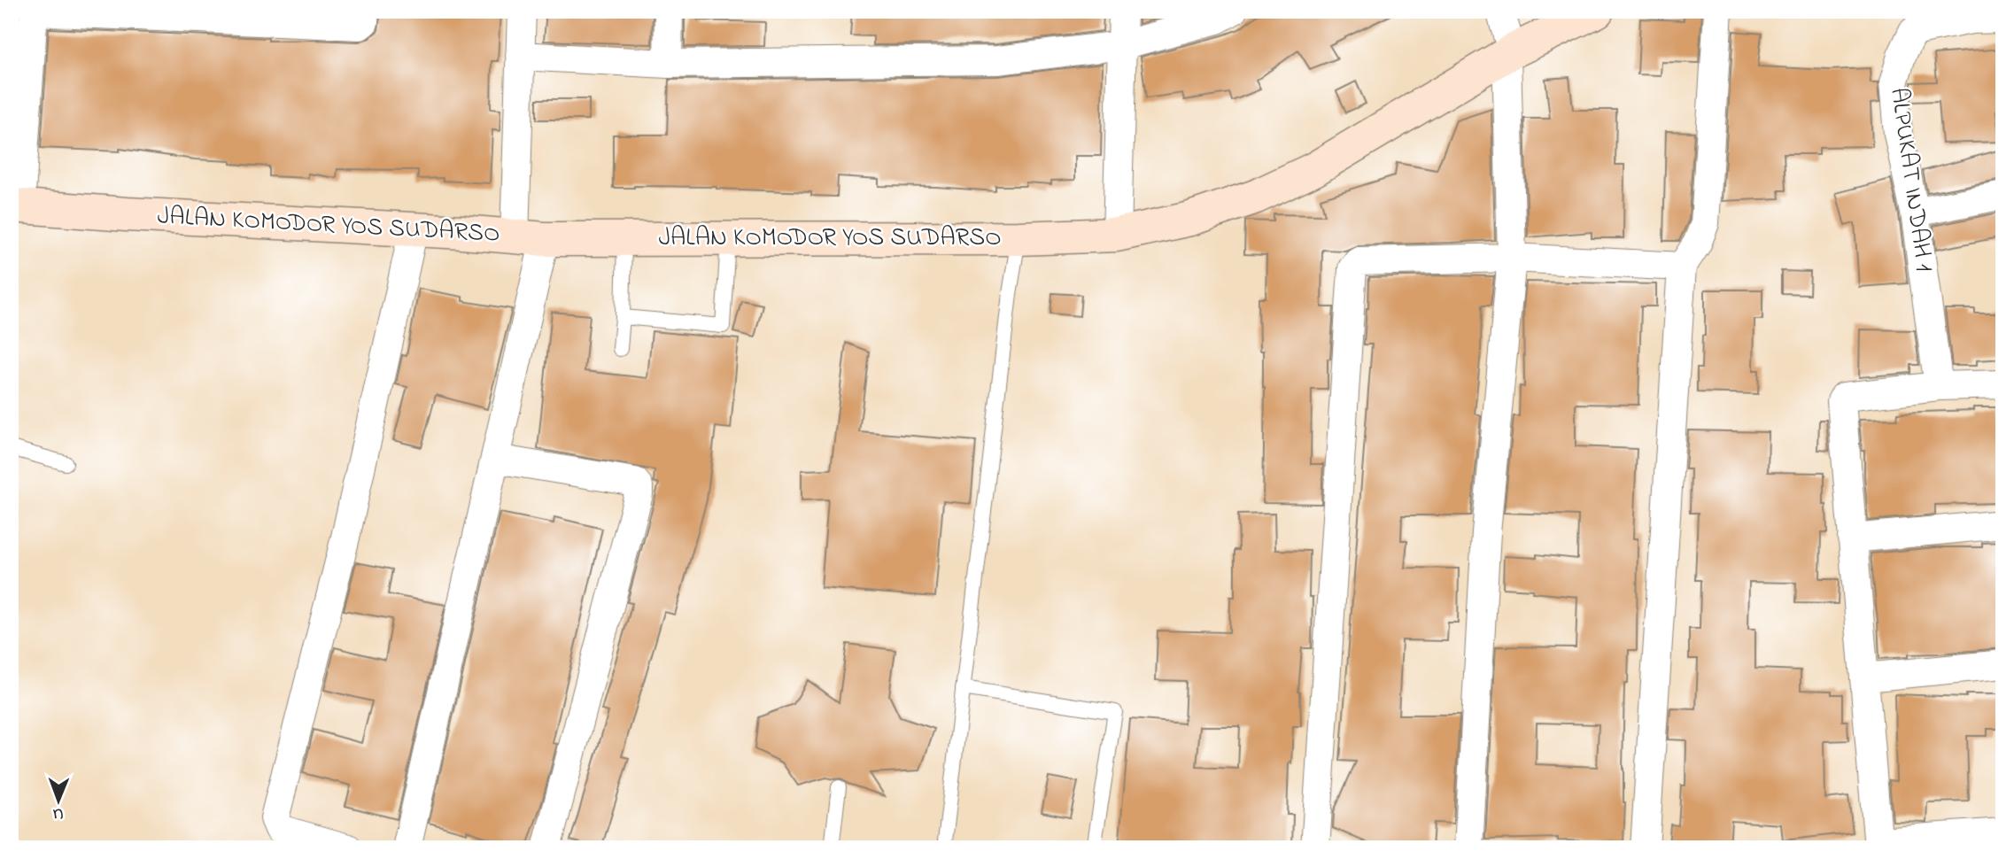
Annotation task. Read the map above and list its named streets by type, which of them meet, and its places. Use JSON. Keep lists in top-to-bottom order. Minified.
{"streets":{"street":["ALPUKAT INDAH 1","JALAN KOMODOR YOS SUDARSO"]},"north":"bottom"}
